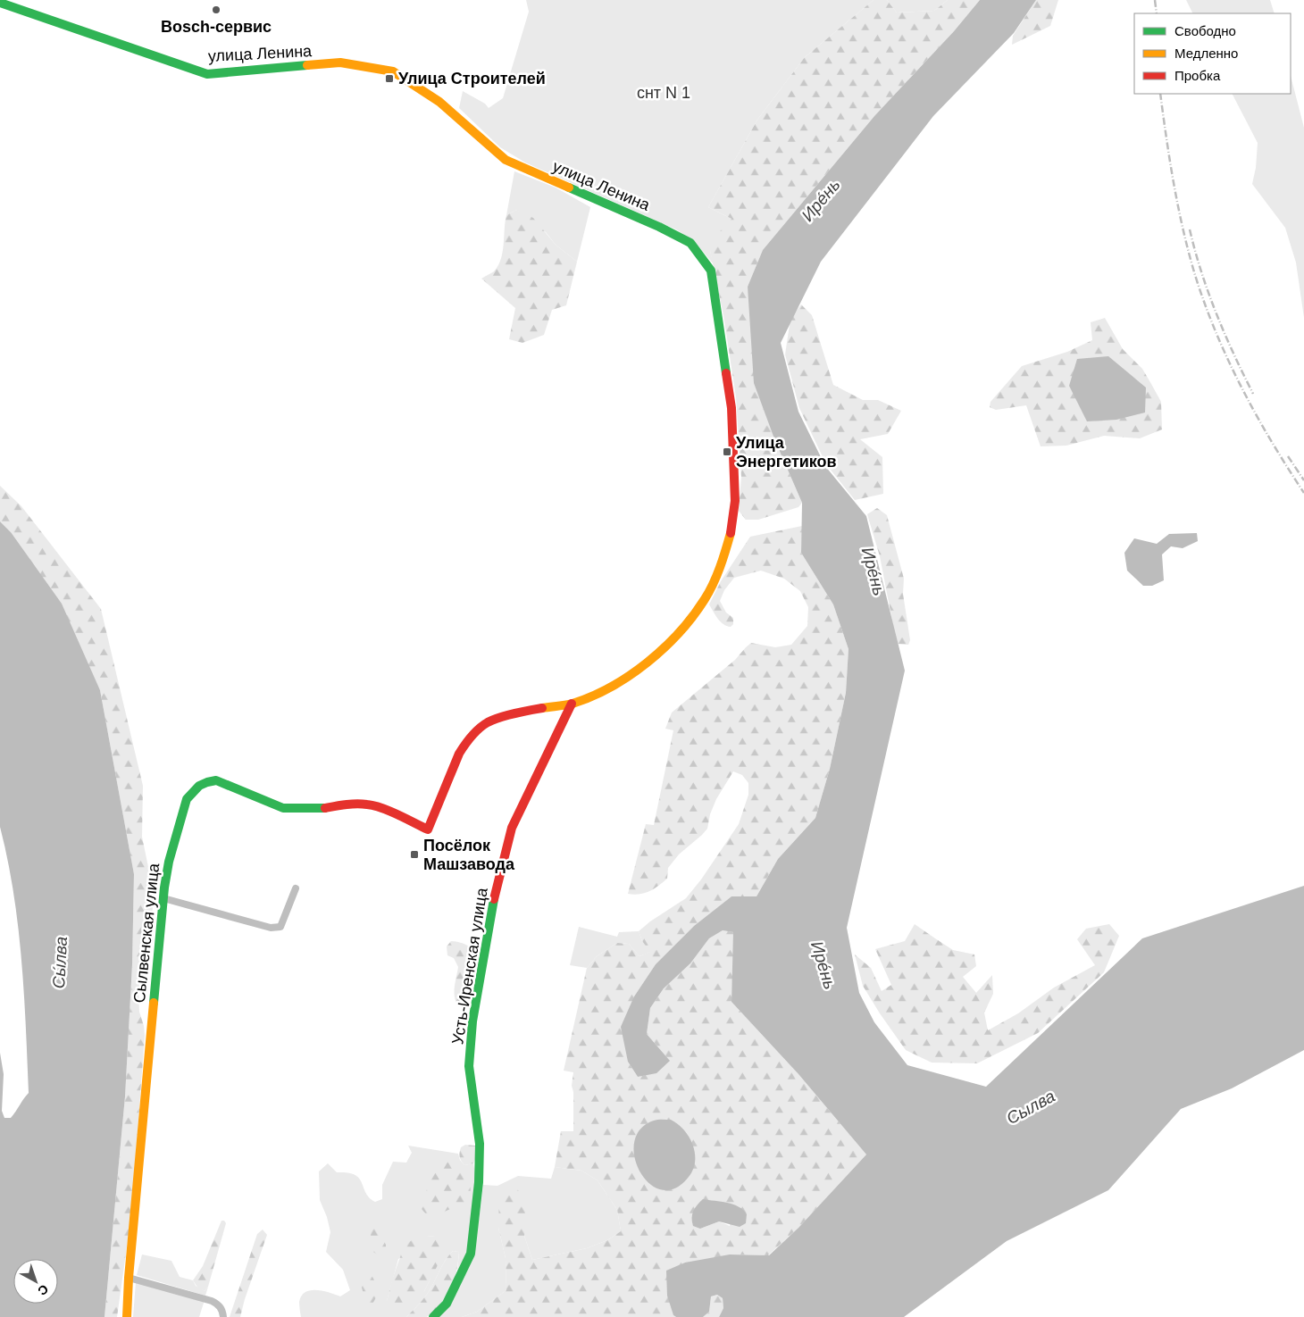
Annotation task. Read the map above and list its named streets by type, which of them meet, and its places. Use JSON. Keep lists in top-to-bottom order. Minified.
{"streets":{"street":["улица Ленина","Сылвенская улица","Усть-Иренская улица"]},"crossings":[["улица Ленина","Сылвенская улица"],["улица Ленина","Усть-Иренская улица"],["Сылвенская улица","Усть-Иренская улица"]],"water":["Ире́нь","Сы́лва","Сылва"],"parks":["снт N 1"],"places":{"other":["Bosch-сервис"],"transit":["Улица Строителей","Улица Энергетиков","Посёлок Машзавода"]},"legend":["Свободно","Медленно","Пробка"],"north":"bottom right"}
